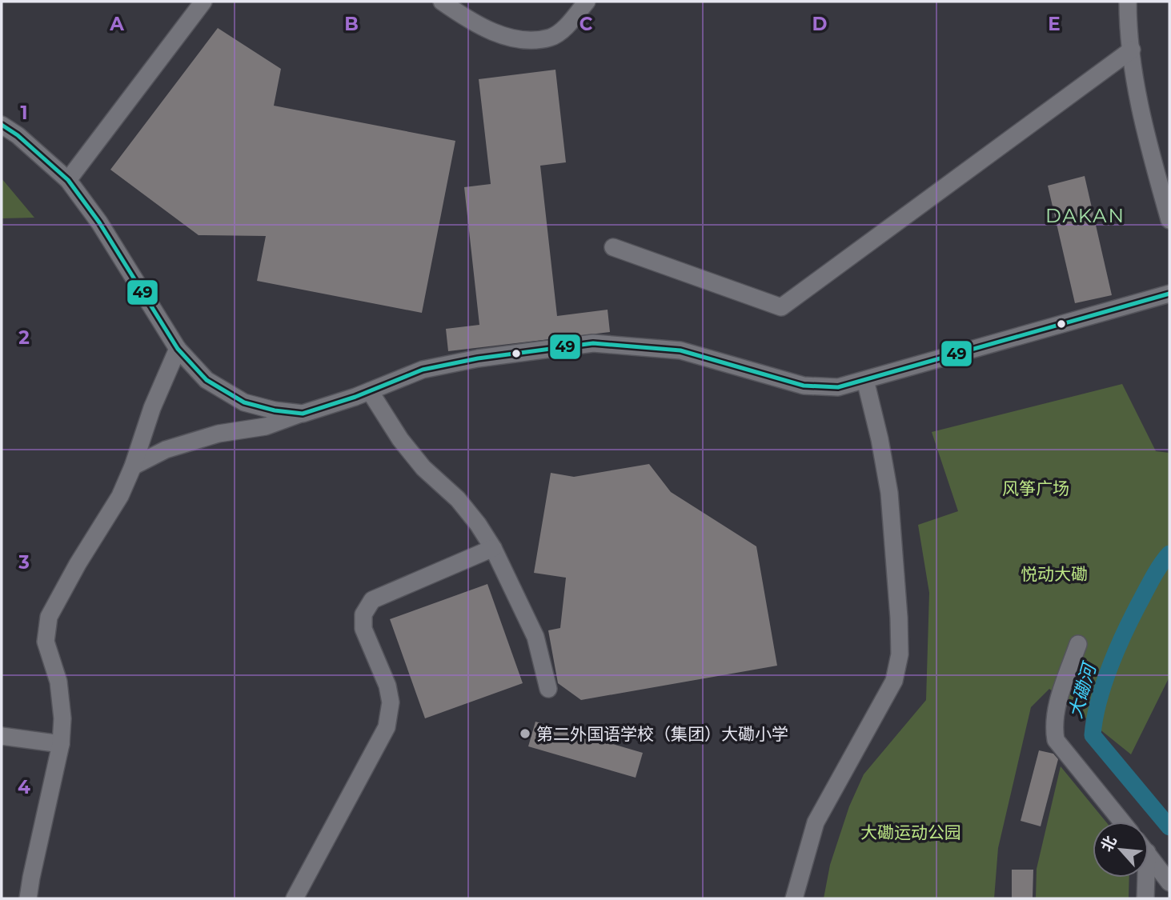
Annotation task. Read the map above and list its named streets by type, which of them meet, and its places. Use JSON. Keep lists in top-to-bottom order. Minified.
{"districts":["DAKAN"],"water":["大磡河"],"parks":["风筝广场","悦动大磡","大磡运动公园"],"places":["第二外国语学校（集团）大磡小学"],"lines":["transit line 49"],"north":"top left","grid":{"columns":["A","B","C","D","E"],"rows":["1","2","3","4"]}}
